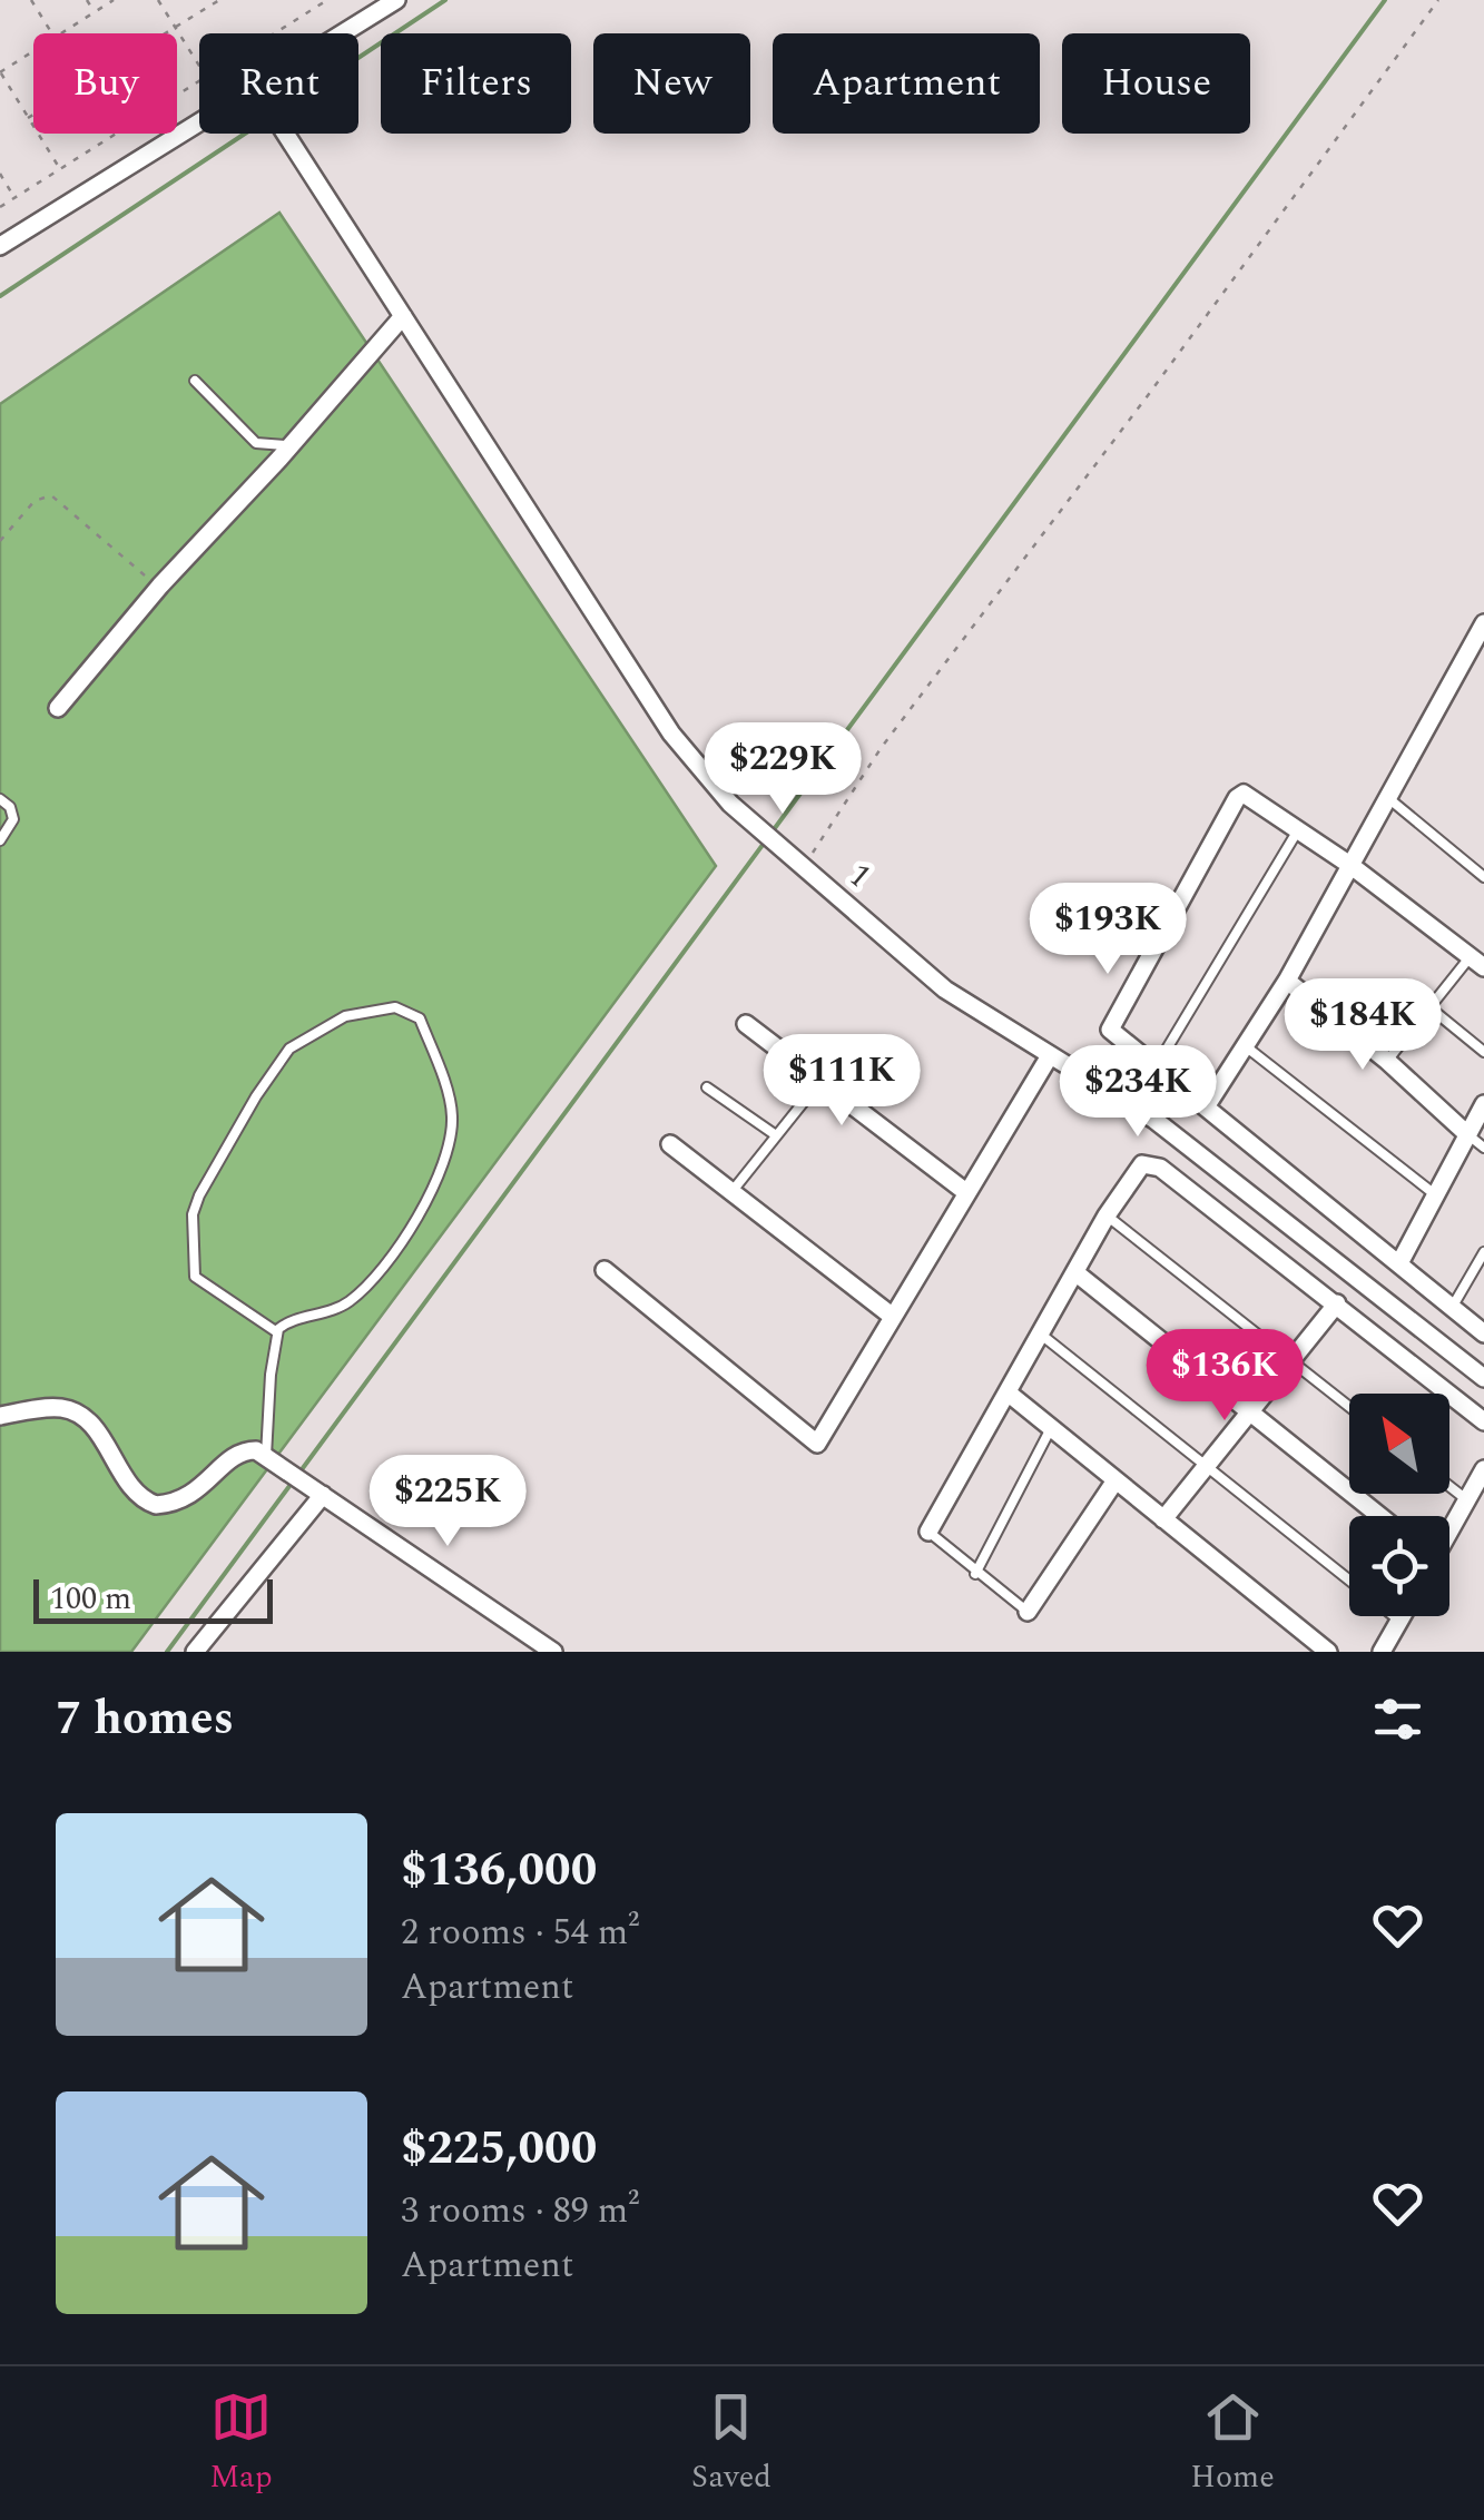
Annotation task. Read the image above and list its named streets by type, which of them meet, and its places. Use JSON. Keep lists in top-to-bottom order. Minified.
{"streets":{"street":["1"]},"scale_bar":"100 m","north":"top left","page":{"chip":["Buy","Rent","Filters","New","Apartment","House"],"price":["$229K","$193K","$184K","$111K","$234K","$136K","$225K"],"scale":"100 m","heading":"7 homes","list":[{"name":"$136,000","note":"2 rooms · 54 m² · Apartment"},{"name":"$225,000","note":"3 rooms · 89 m² · Apartment"}],"tabs":["Map","Saved","Home"]}}
